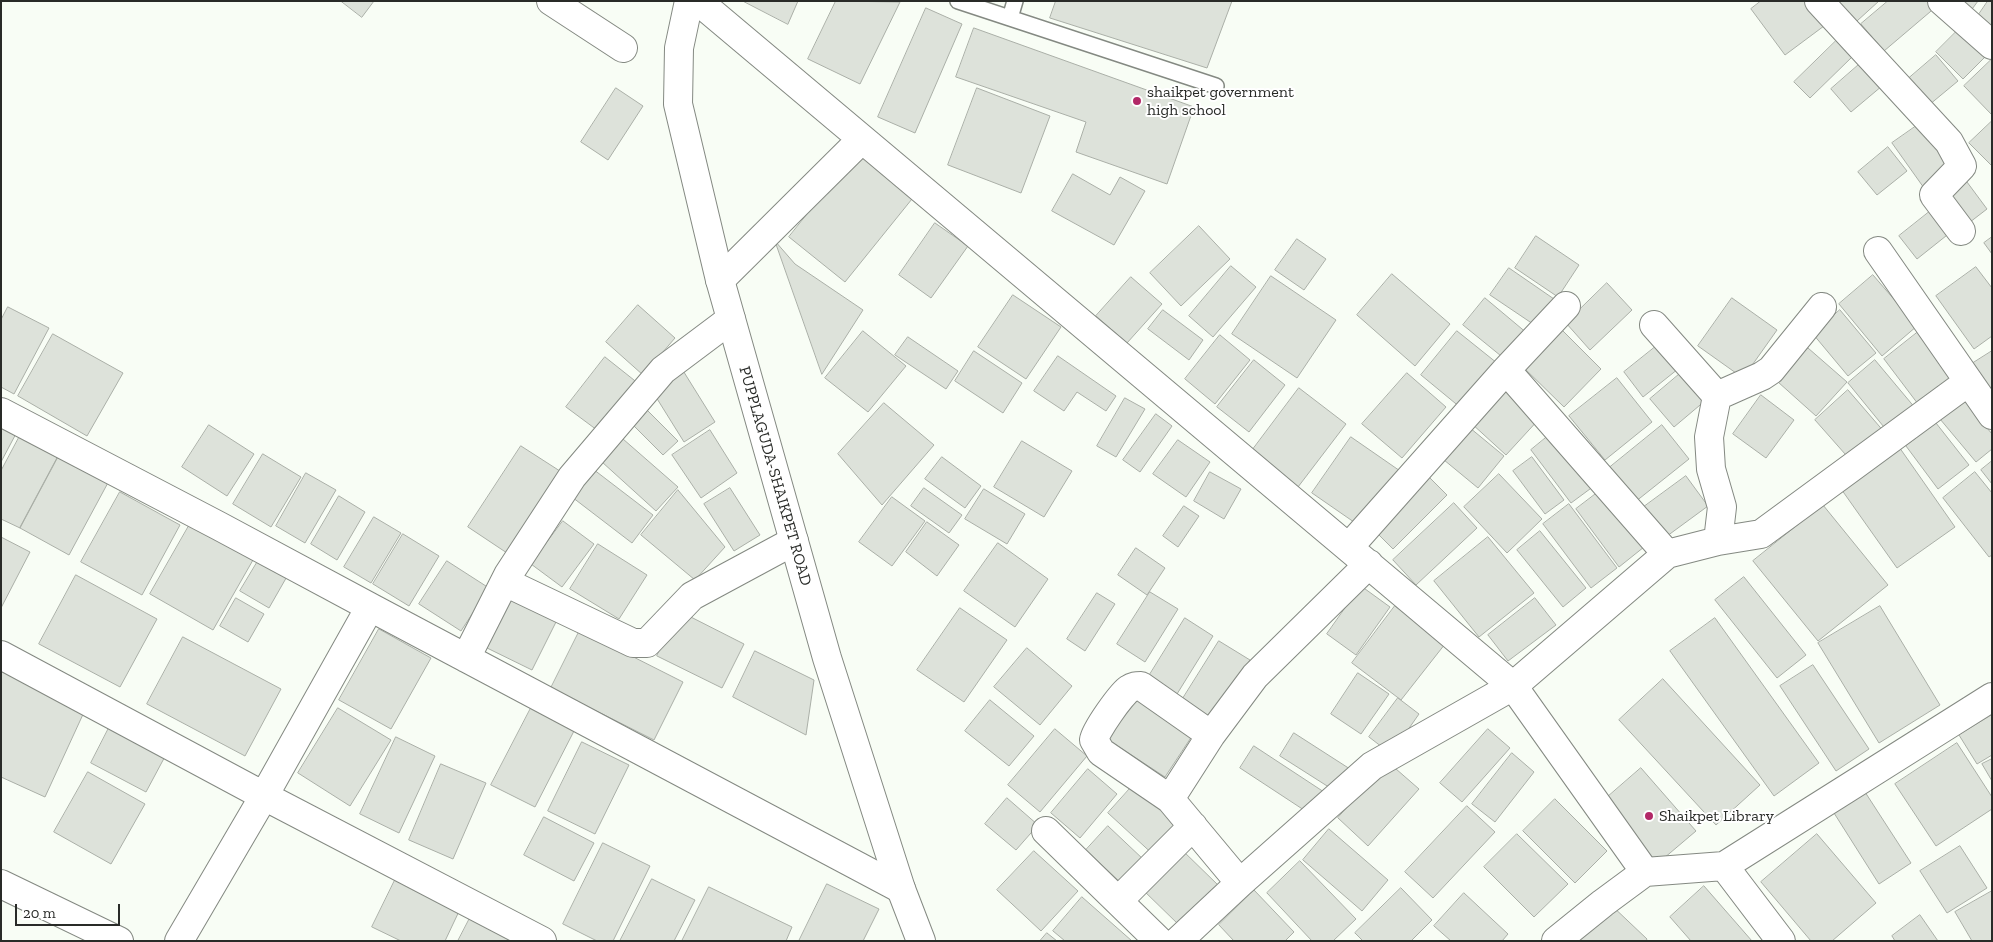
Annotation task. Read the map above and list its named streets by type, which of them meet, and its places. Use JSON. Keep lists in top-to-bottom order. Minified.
{"streets":{"street":["PUPPLAGUDA-SHAIKPET ROAD"]},"places":["shaikpet government high school","Shaikpet Library"],"scale_bar":"20 m"}
